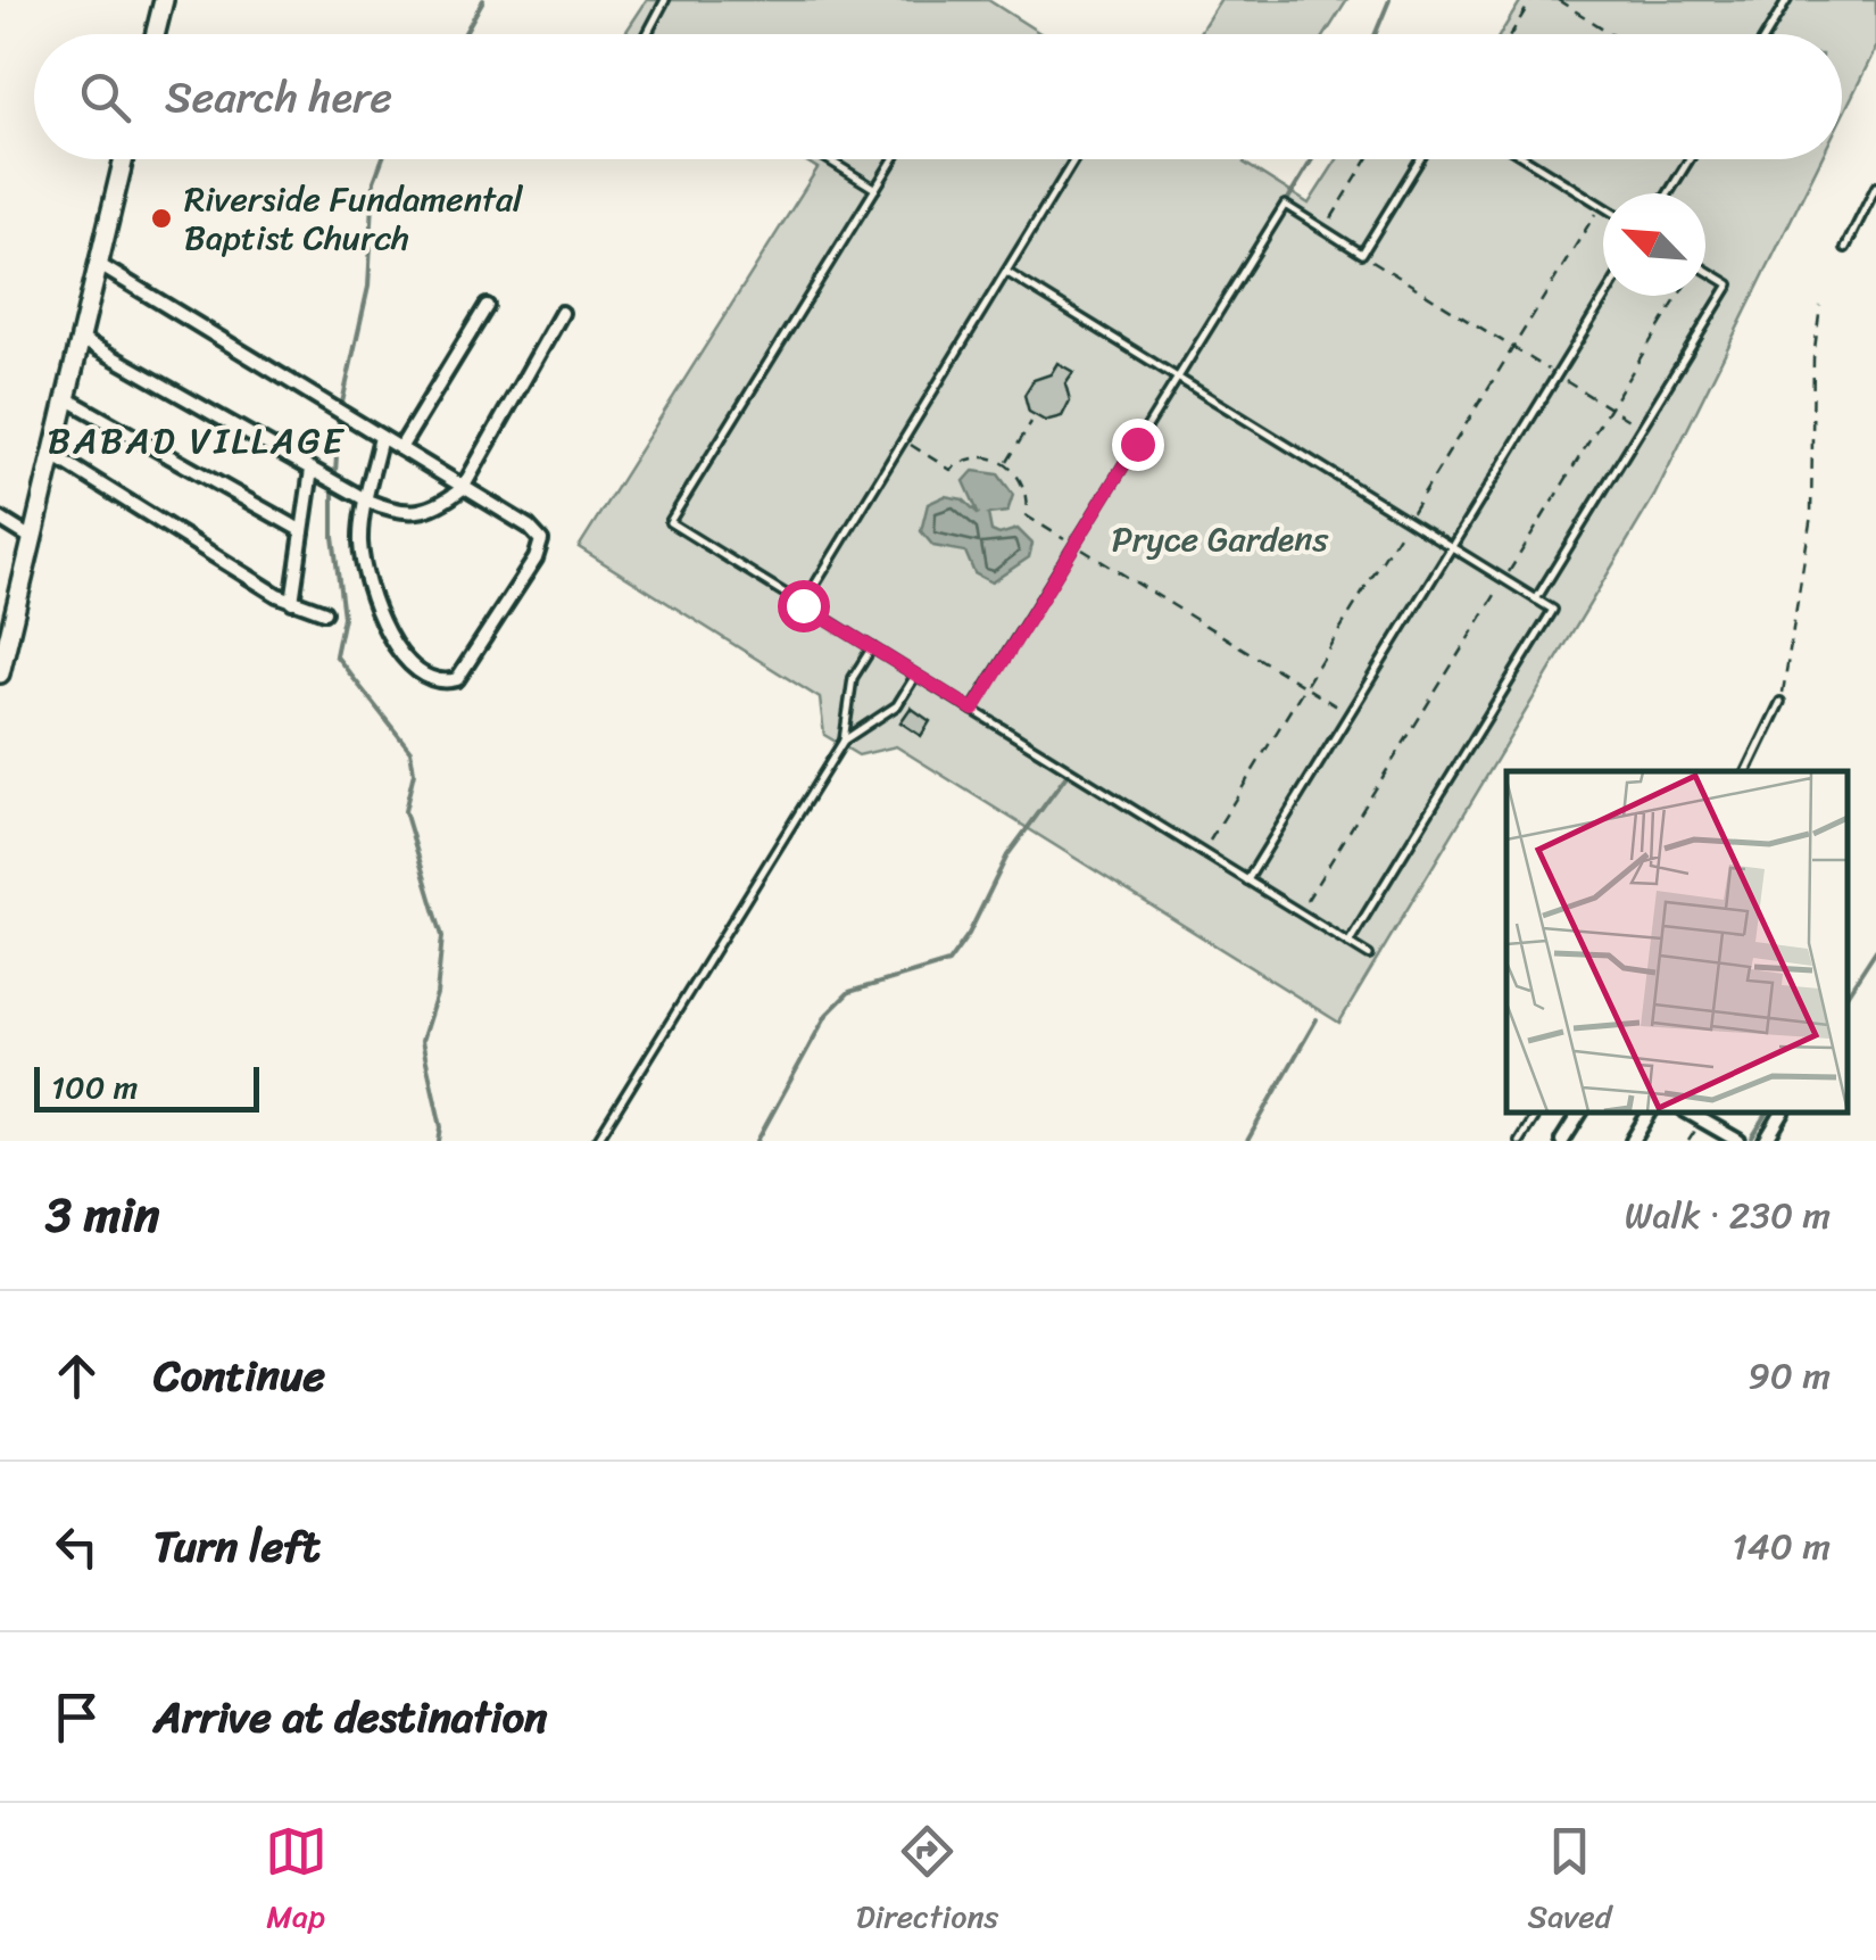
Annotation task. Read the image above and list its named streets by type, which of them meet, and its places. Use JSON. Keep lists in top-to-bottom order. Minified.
{"districts":["BABAD VILLAGE"],"parks":["Pryce Gardens"],"places":["Riverside Fundamental Baptist Church"],"scale_bar":"100 m","north":"top left","page":{"search":"Search here","scale":"100 m","heading":["3 min","Walk · 230 m"],"list":[["Continue","90 m"],["Turn left","140 m"],"Arrive at destination"],"nav":["Map","Directions","Saved"]}}
